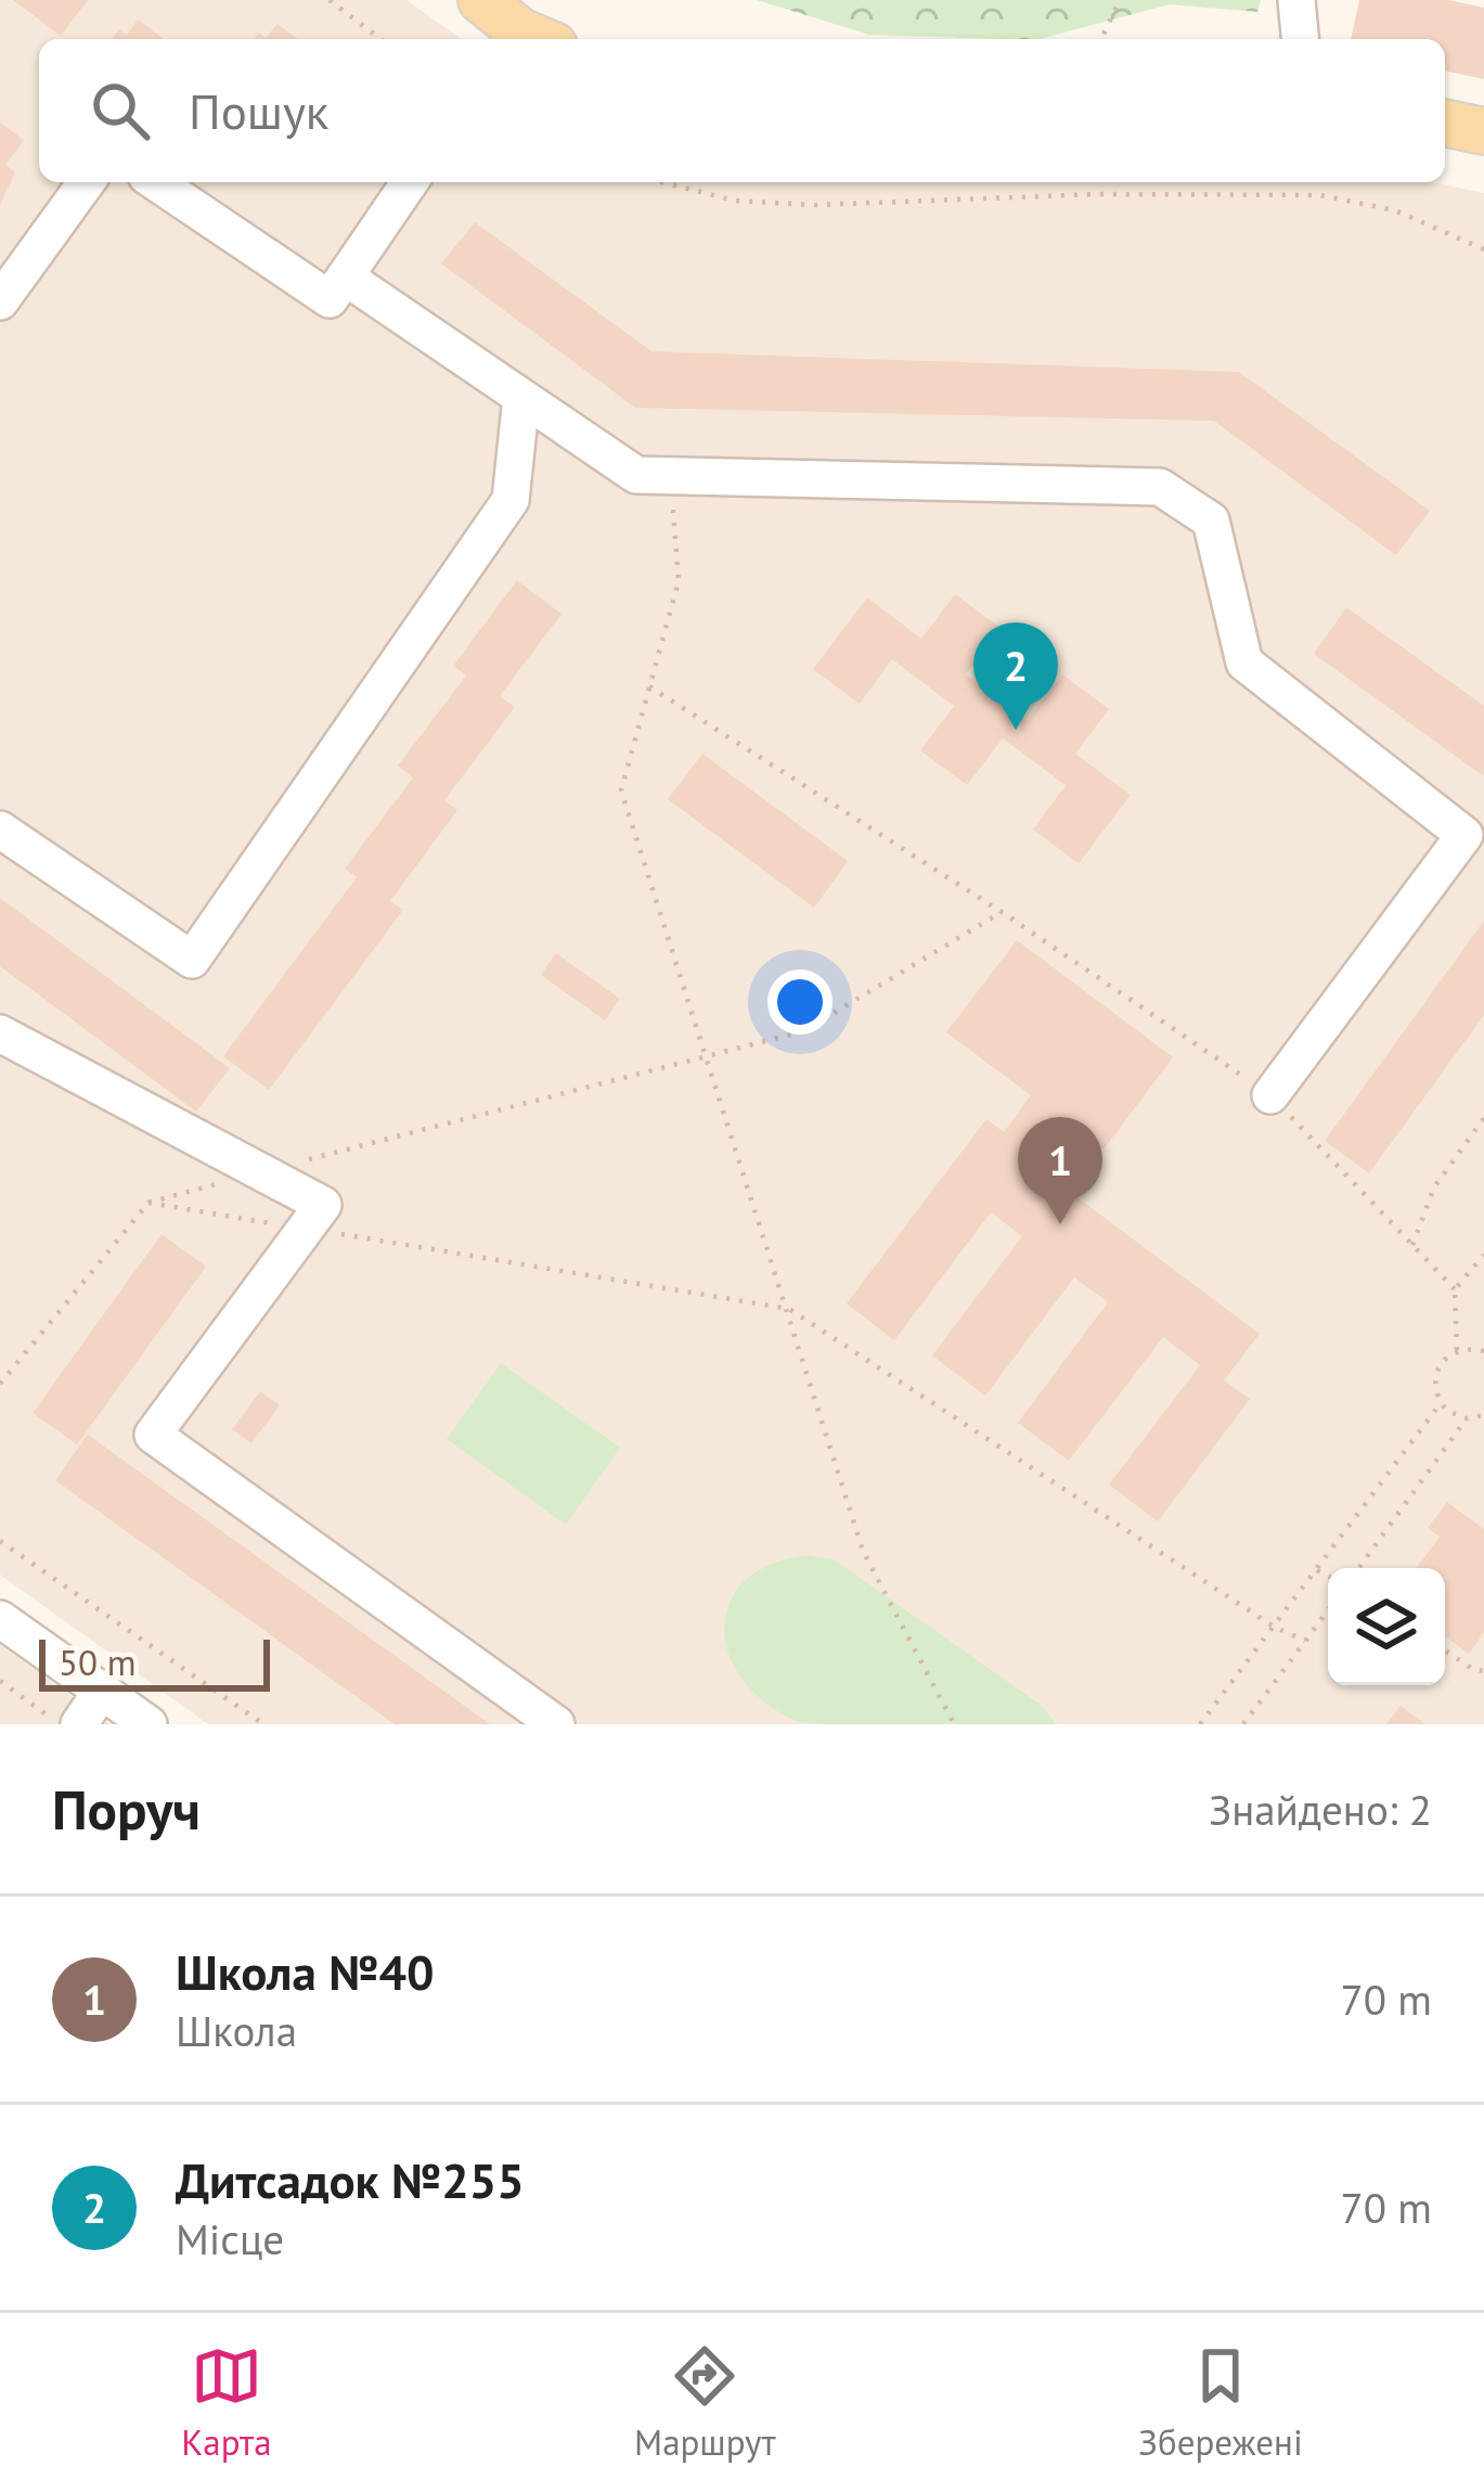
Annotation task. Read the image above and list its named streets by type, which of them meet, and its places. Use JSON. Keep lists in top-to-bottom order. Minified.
{"scale_bar":"50 m","page":{"search":"Пошук","pins":["2","1"],"scale":"50 m","heading":["Поруч","Знайдено: 2"],"list":[{"mark":"1","name":"Школа №40","note":"Школа","value":"70 m"},{"mark":"2","name":"Дитсадок №255","note":"Місце","value":"70 m"}],"nav":["Карта","Маршрут","Збережені"]}}
